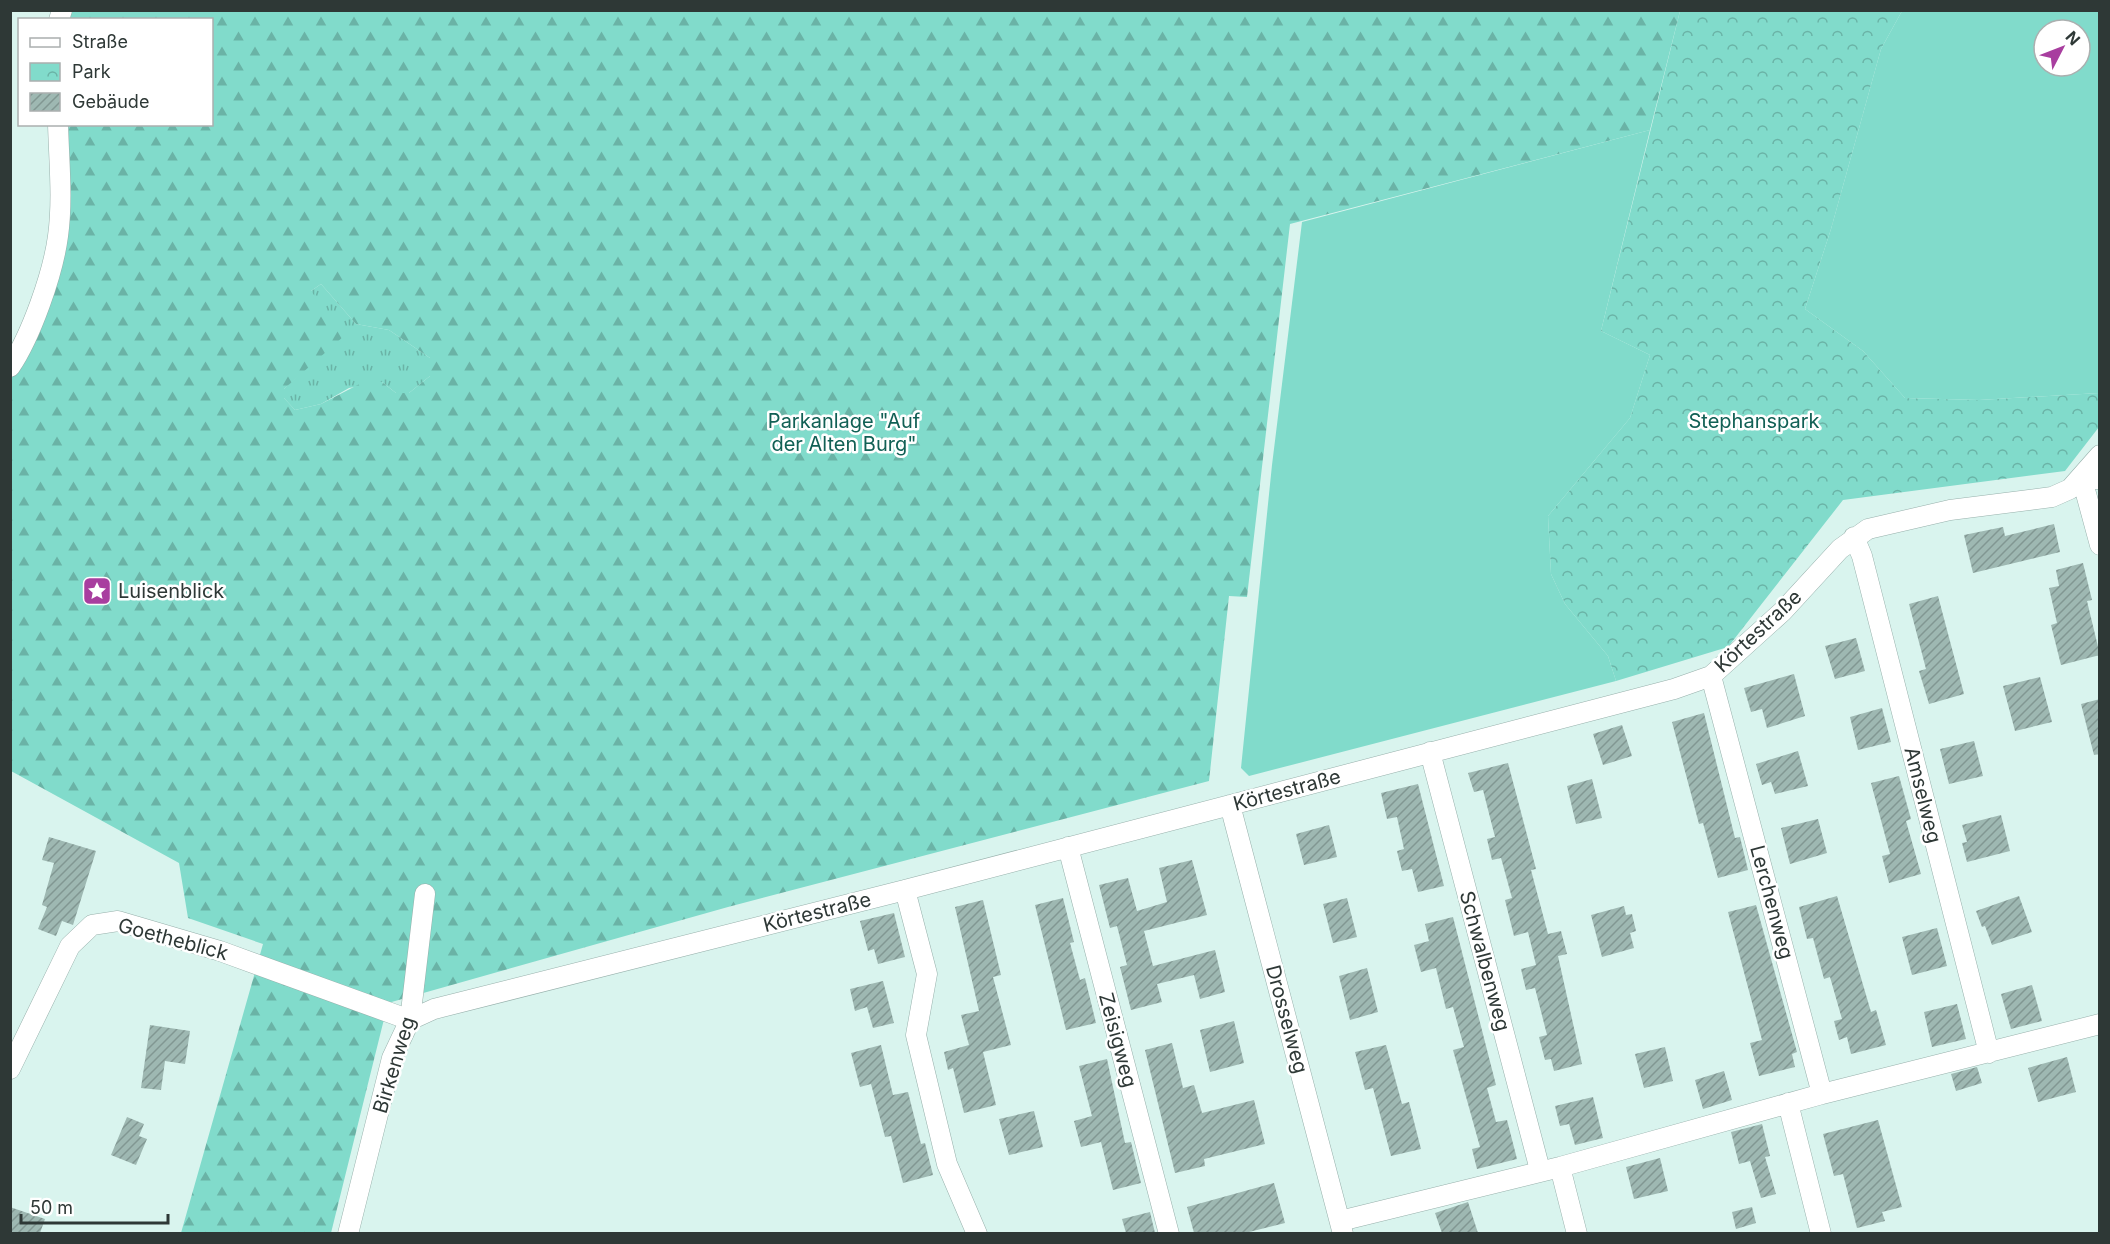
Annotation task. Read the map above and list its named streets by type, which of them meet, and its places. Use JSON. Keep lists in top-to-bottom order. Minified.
{"streets":{"street":["Körtestraße","Amselweg","Lerchenweg","Goetheblick","Schwalbenweg","Drosselweg","Zeisigweg","Birkenweg"]},"crossings":[["Körtestraße","Amselweg"],["Körtestraße","Lerchenweg"],["Körtestraße","Goetheblick"],["Körtestraße","Schwalbenweg"],["Körtestraße","Drosselweg"],["Körtestraße","Zeisigweg"],["Körtestraße","Birkenweg"],["Goetheblick","Birkenweg"]],"parks":["Parkanlage \"Auf der Alten Burg\"","Stephanspark"],"places":{"place":["Luisenblick"]},"legend":["Straße","Park","Gebäude"],"scale_bar":"50 m","north":"top right"}
